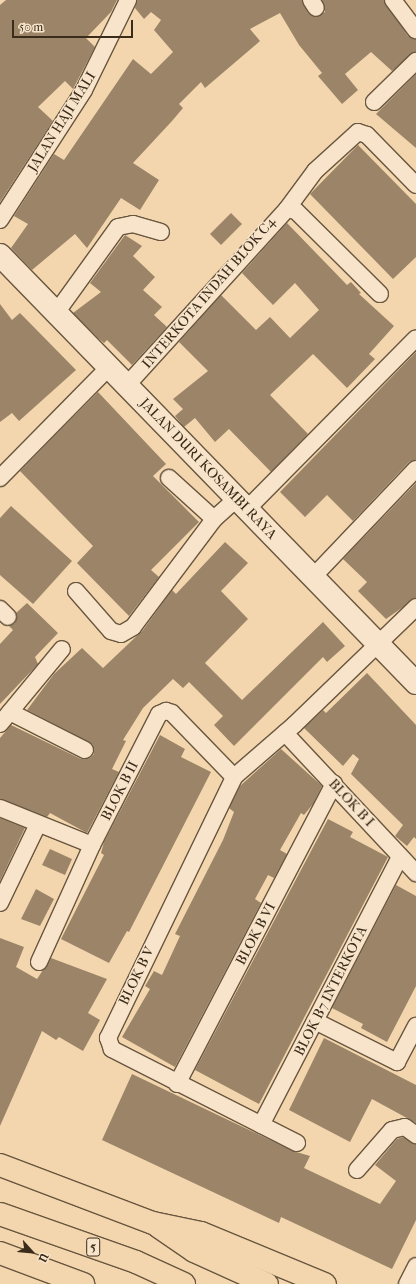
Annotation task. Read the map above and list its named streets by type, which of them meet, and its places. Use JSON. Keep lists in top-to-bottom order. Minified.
{"streets":{"main road":["JALAN DURI KOSAMBI RAYA","5"],"street":["JALAN HAJI MALI","INTERKOTA INDAH BLOK C4","BLOK B II","BLOK B I","BLOK B VI","BLOK B V","BLOK B7 INTERKOTA"]},"crossings":[["INTERKOTA INDAH BLOK C4","JALAN DURI KOSAMBI RAYA"],["JALAN DURI KOSAMBI RAYA","BLOK B V"],["BLOK B II","BLOK B V"],["BLOK B I","BLOK B VI"],["BLOK B I","BLOK B V"],["BLOK B I","BLOK B7 INTERKOTA"],["BLOK B VI","BLOK B V"],["BLOK B V","BLOK B7 INTERKOTA"]],"scale_bar":"50 m","north":"bottom right"}
